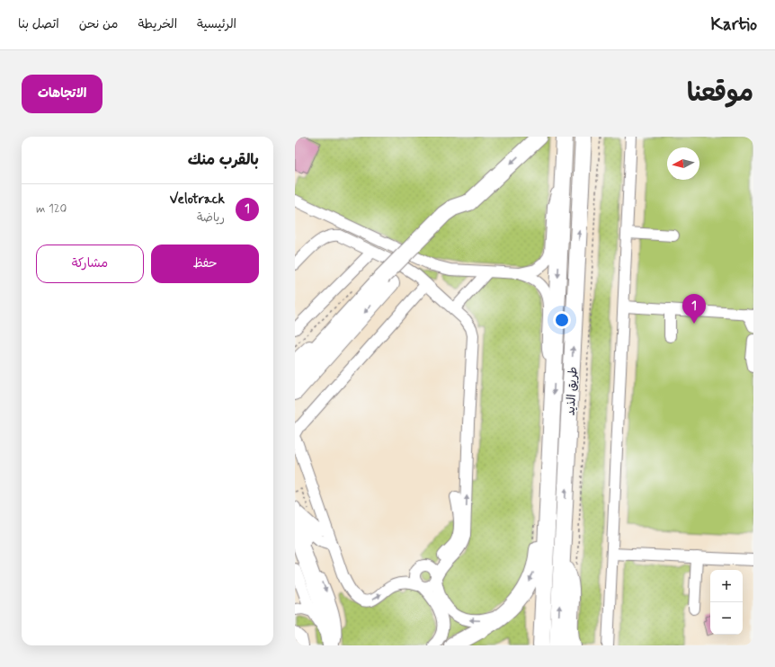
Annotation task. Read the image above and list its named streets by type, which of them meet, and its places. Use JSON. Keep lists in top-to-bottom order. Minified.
{"streets":{"highway":["طريق الذيد"]},"north":"left","page":{"header":"Kartio","nav":["الرئيسية","الخريطة","من نحن","اتصل بنا"],"title":"موقعنا","buttons":["الاتجاهات",["حفظ","مشاركة"]],"heading":"بالقرب منك","list":[{"mark":"1","name":"Velotrack","note":"رياضة","value":"120 m"}],"pins":"1","map_buttons":["+","−"]}}
